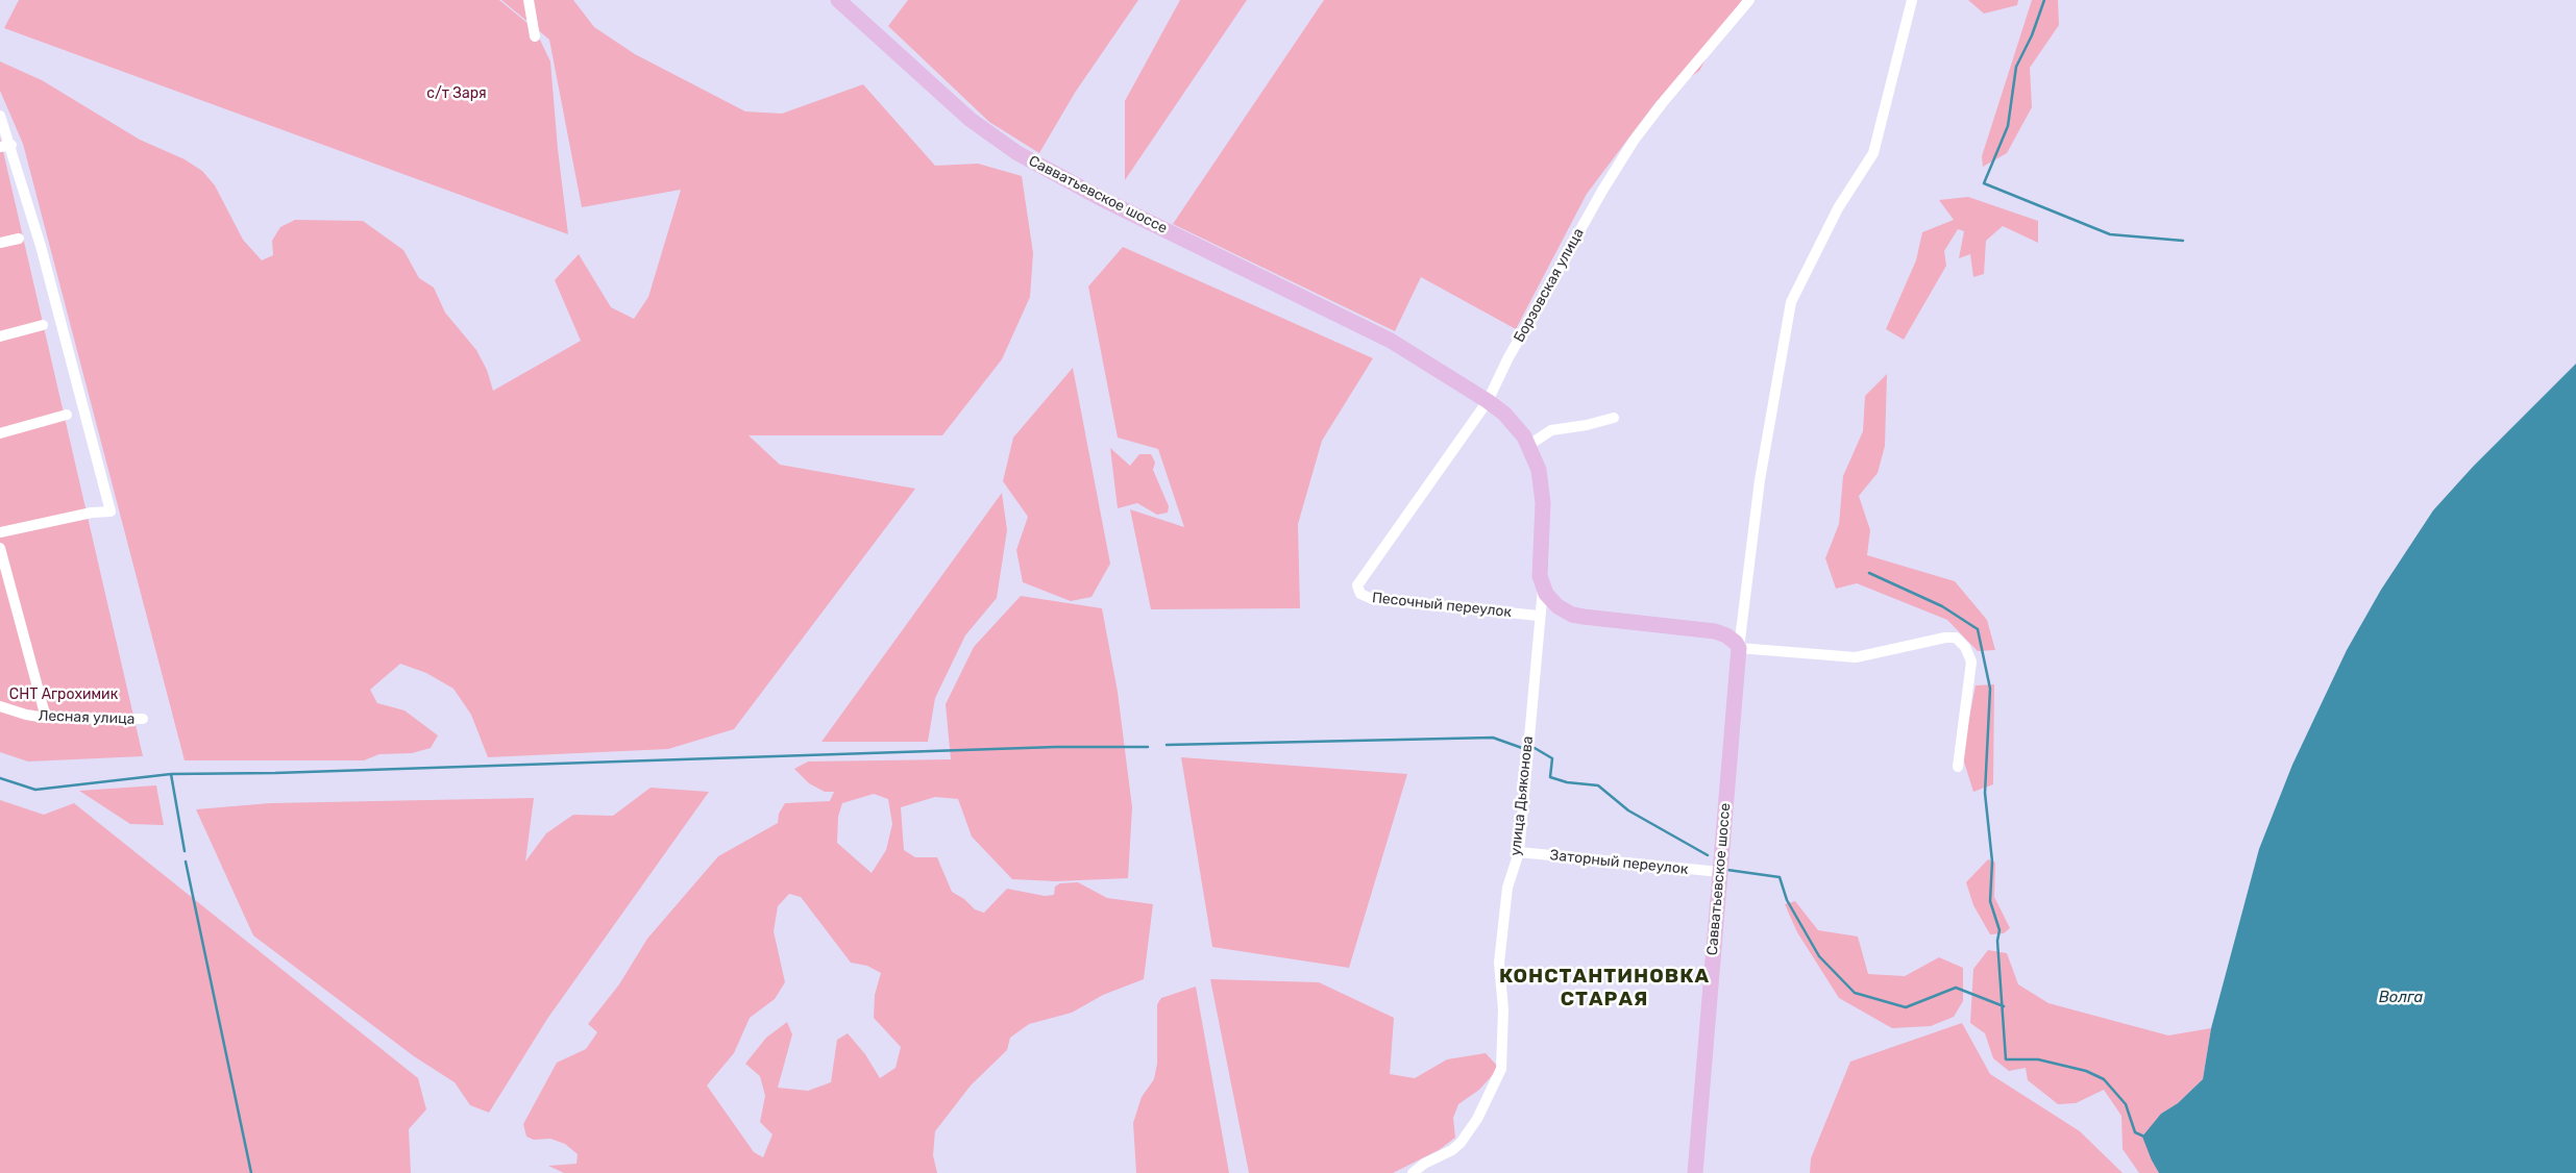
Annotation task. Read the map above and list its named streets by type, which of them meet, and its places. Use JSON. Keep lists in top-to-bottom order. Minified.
{"streets":{"main road":["Савватьевское шоссе","улица Дьяконова"],"street":["Борзовская улица","Песочный переулок","Лесная улица","Заторный переулок"]},"crossings":[["Савватьевское шоссе","Борзовская улица"],["Савватьевское шоссе","улица Дьяконова"],["Савватьевское шоссе","Заторный переулок"],["Борзовская улица","Песочный переулок"],["Борзовская улица","улица Дьяконова"],["Песочный переулок","улица Дьяконова"],["улица Дьяконова","Заторный переулок"]],"districts":["КОНСТАНТИНОВКА СТАРАЯ"],"water":["Волга"],"parks":["с/т Заря","СНТ Агрохимик"]}
